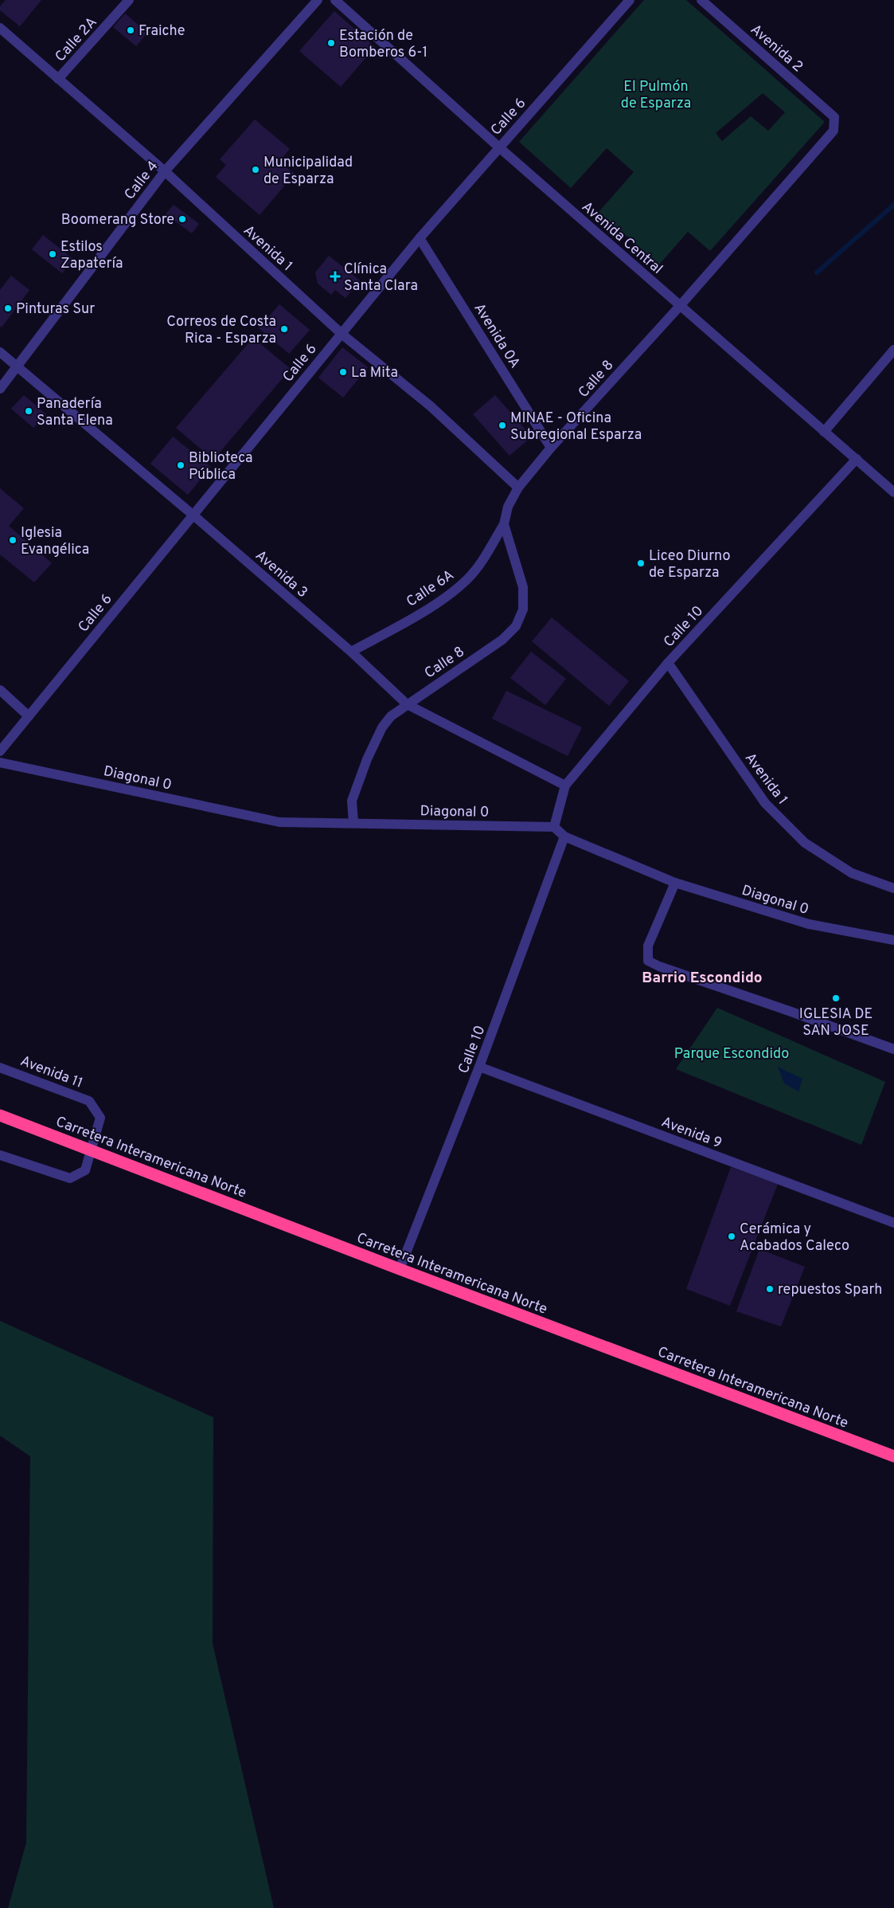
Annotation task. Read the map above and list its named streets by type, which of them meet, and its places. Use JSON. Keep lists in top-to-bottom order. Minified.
{"streets":{"highway":["Carretera Interamericana Norte"],"street":["Calle 2A","Avenida 2","Calle 6","Calle 4","Avenida Central","Avenida 1","Avenida 0A","Calle 8","Avenida 3","Calle 6A","Calle 10","Diagonal 0","Avenida 11","Avenida 9"]},"crossings":[["Calle 2A","Avenida 1"],["Avenida 2","Calle 8"],["Calle 6","Avenida Central"],["Calle 6","Avenida 1"],["Calle 6","Avenida 0A"],["Calle 6","Avenida 3"],["Calle 4","Avenida 1"],["Calle 4","Avenida 3"],["Avenida Central","Calle 8"],["Avenida Central","Calle 10"],["Avenida 1","Calle 8"],["Avenida 1","Calle 10"],["Avenida 0A","Calle 8"],["Calle 8","Avenida 3"],["Calle 8","Calle 6A"],["Calle 8","Diagonal 0"],["Avenida 3","Calle 6A"],["Avenida 3","Calle 10"],["Calle 10","Diagonal 0"],["Calle 10","Avenida 9"],["Calle 10","Carretera Interamericana Norte"],["Avenida 11","Carretera Interamericana Norte"]],"districts":["Barrio Escondido"],"parks":["El Pulmón de Esparza","Parque Escondido"],"places":{"other":["Fraiche","Estación de Bomberos 6-1","Municipalidad de Esparza","Boomerang Store","Estilos Zapatería","Pinturas Sur","Correos de Costa Rica - Esparza","La Mita","Panadería Santa Elena","MINAE - Oficina Subregional Esparza","Biblioteca Pública","Iglesia Evangélica","Liceo Diurno de Esparza","IGLESIA DE SAN JOSE","Cerámica y Acabados Caleco","repuestos Sparh"],"health":["Clínica Santa Clara"]}}
